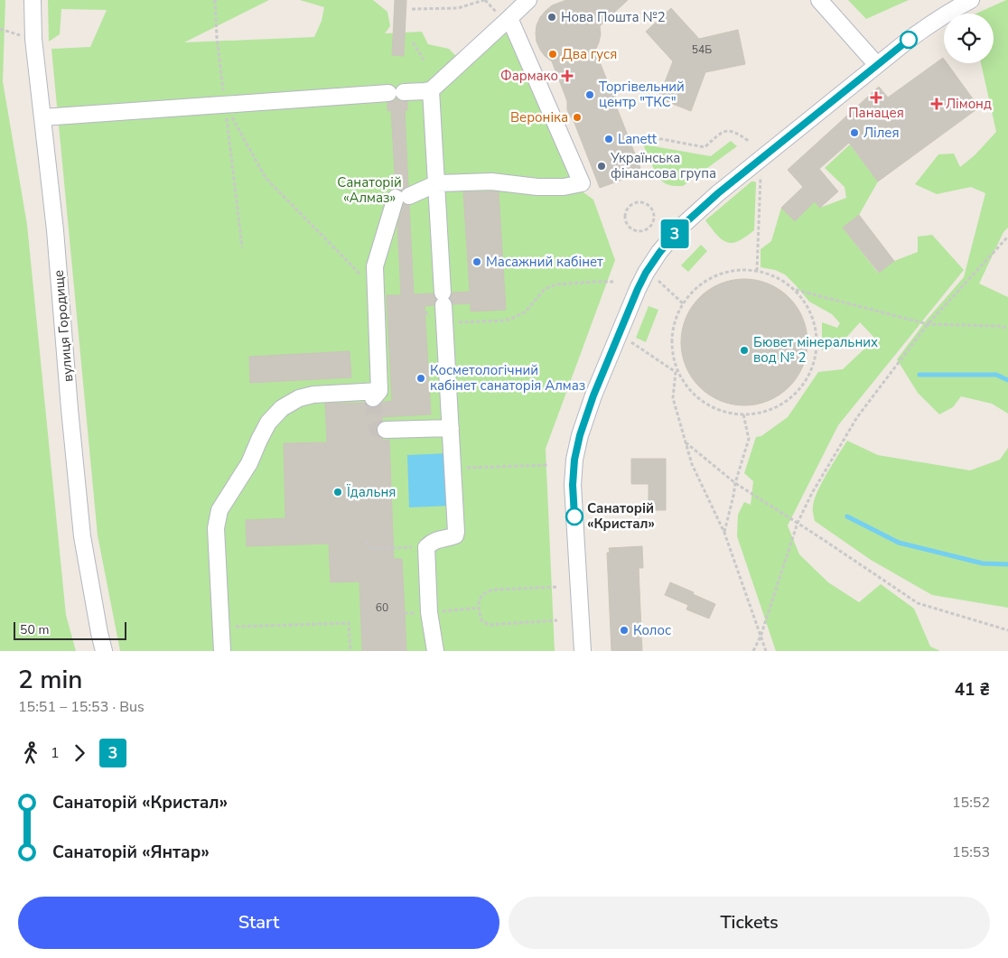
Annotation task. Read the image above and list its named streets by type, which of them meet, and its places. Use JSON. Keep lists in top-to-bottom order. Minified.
{"streets":{"street":["вулиця Городище"]},"parks":["Санаторій «Алмаз»"],"places":{"other":["Нова Пошта №2","Два гуся","Торгівельний центр \"ТКС\"","Вероніка","Лілея","Lanett","Українська фінансова група","Масажний кабінет","Бювет мінеральних вод № 2","Косметологічний кабінет санаторія Алмаз","Їдальня","Санаторій «Кристал»","Колос"],"health":["Фармако","Панацея","Лімонд"]},"lines":["bus line 3"],"house_numbers":["54Б","60"],"scale_bar":"50 m","page":{"on_map":"3","scale":"50 m","heading":["2 min","15:51 – 15:53 · Bus","41 ₴"],"legs":["1","3"],"list":[{"name":"Санаторій «Кристал»","value":"15:52"},{"name":"Санаторій «Янтар»","value":"15:53"}],"buttons":["Start","Tickets"]}}
